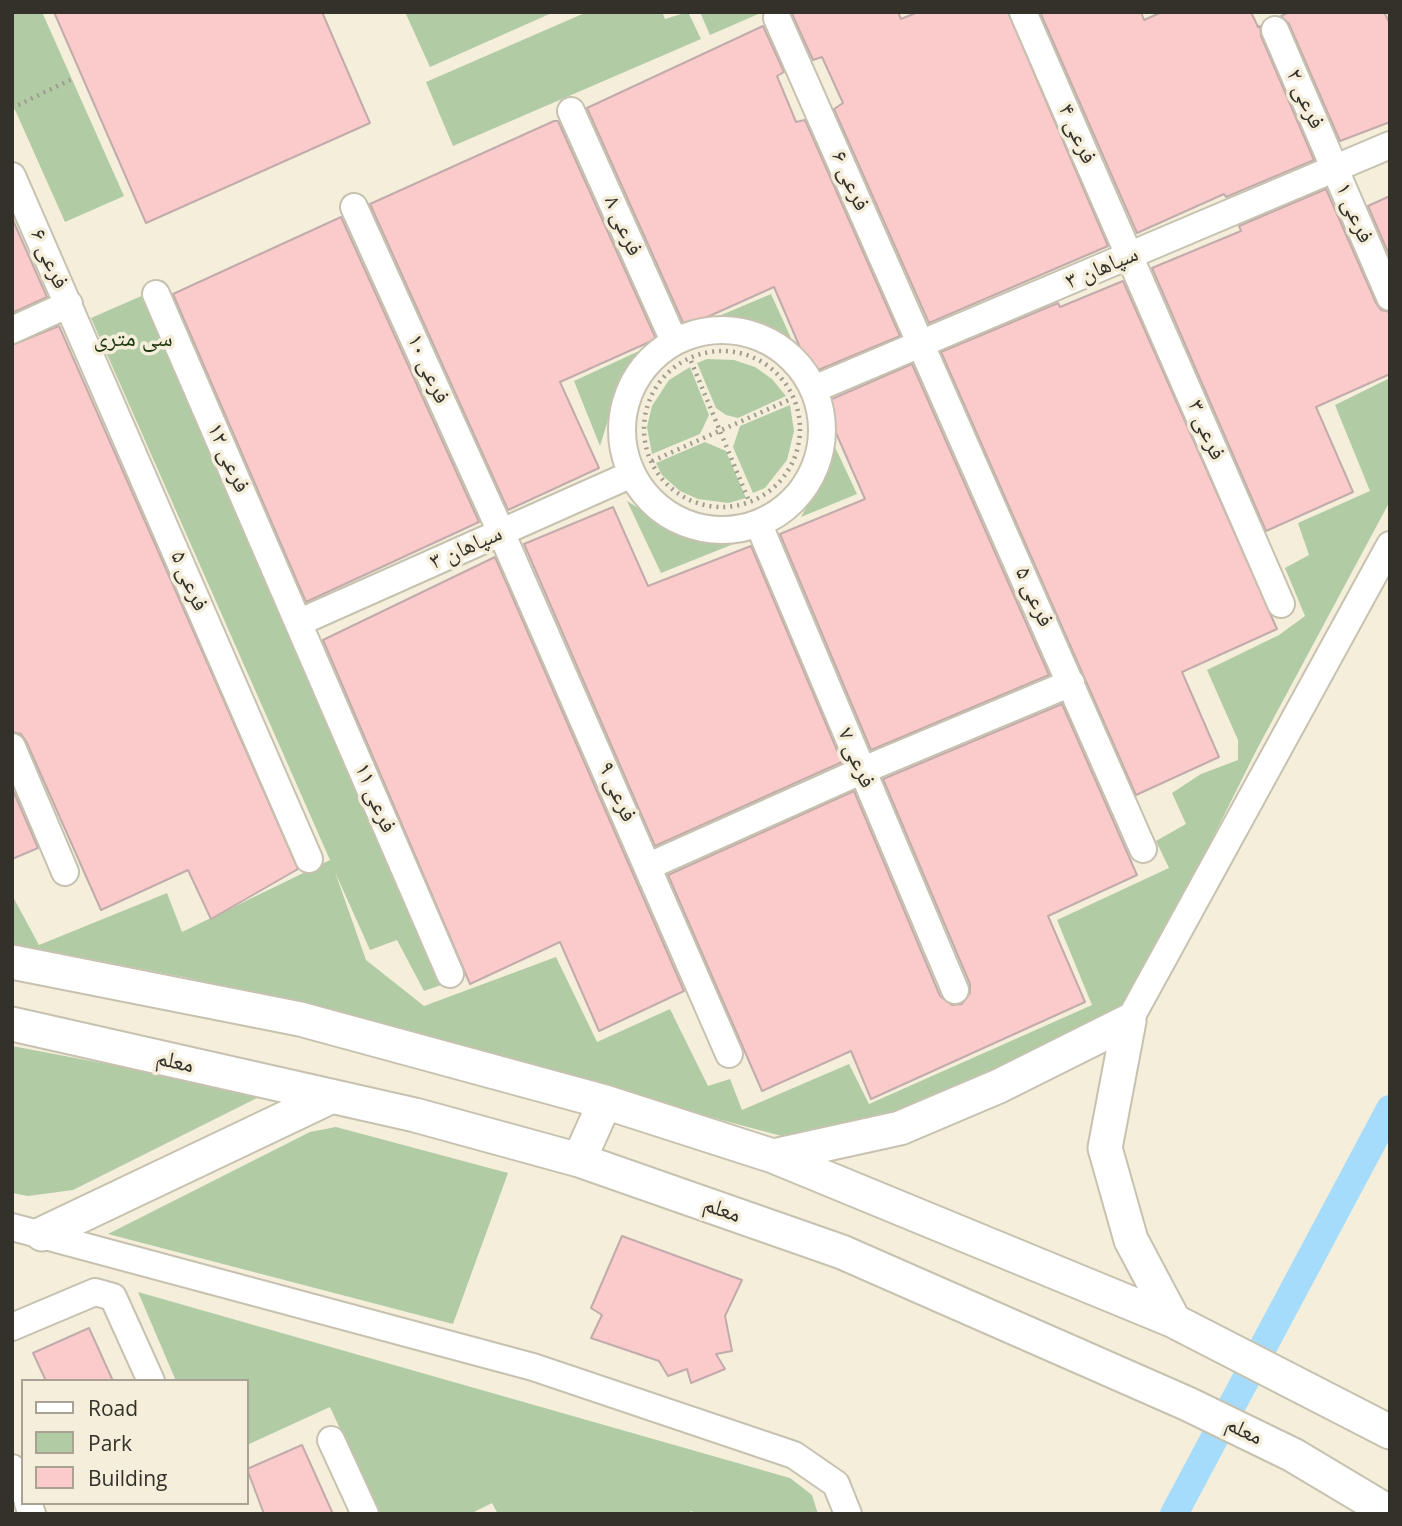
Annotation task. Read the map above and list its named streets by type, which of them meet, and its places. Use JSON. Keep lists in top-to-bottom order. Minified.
{"streets":{"main road":["معلم"],"street":["فرعی ۲","فرعی ۴","فرعی ۶","فرعی ۱","فرعی ۸","سپاهان ۳","فرعی ۱۰","فرعی ۳","فرعی ۱۲","فرعی ۵","فرعی ۷","فرعی ۹","فرعی ۱۱"]},"crossings":[["فرعی ۲","فرعی ۱"],["فرعی ۲","سپاهان ۳"],["فرعی ۴","سپاهان ۳"],["فرعی ۴","فرعی ۳"],["فرعی ۶","سپاهان ۳"],["فرعی ۶","فرعی ۵"],["فرعی ۱","سپاهان ۳"],["سپاهان ۳","فرعی ۱۰"],["سپاهان ۳","فرعی ۳"],["سپاهان ۳","فرعی ۱۲"],["سپاهان ۳","فرعی ۵"],["سپاهان ۳","فرعی ۹"],["سپاهان ۳","فرعی ۱۱"],["فرعی ۱۰","فرعی ۹"],["فرعی ۱۲","فرعی ۱۱"]],"parks":["سی متری"],"legend":["Road","Park","Building"]}
